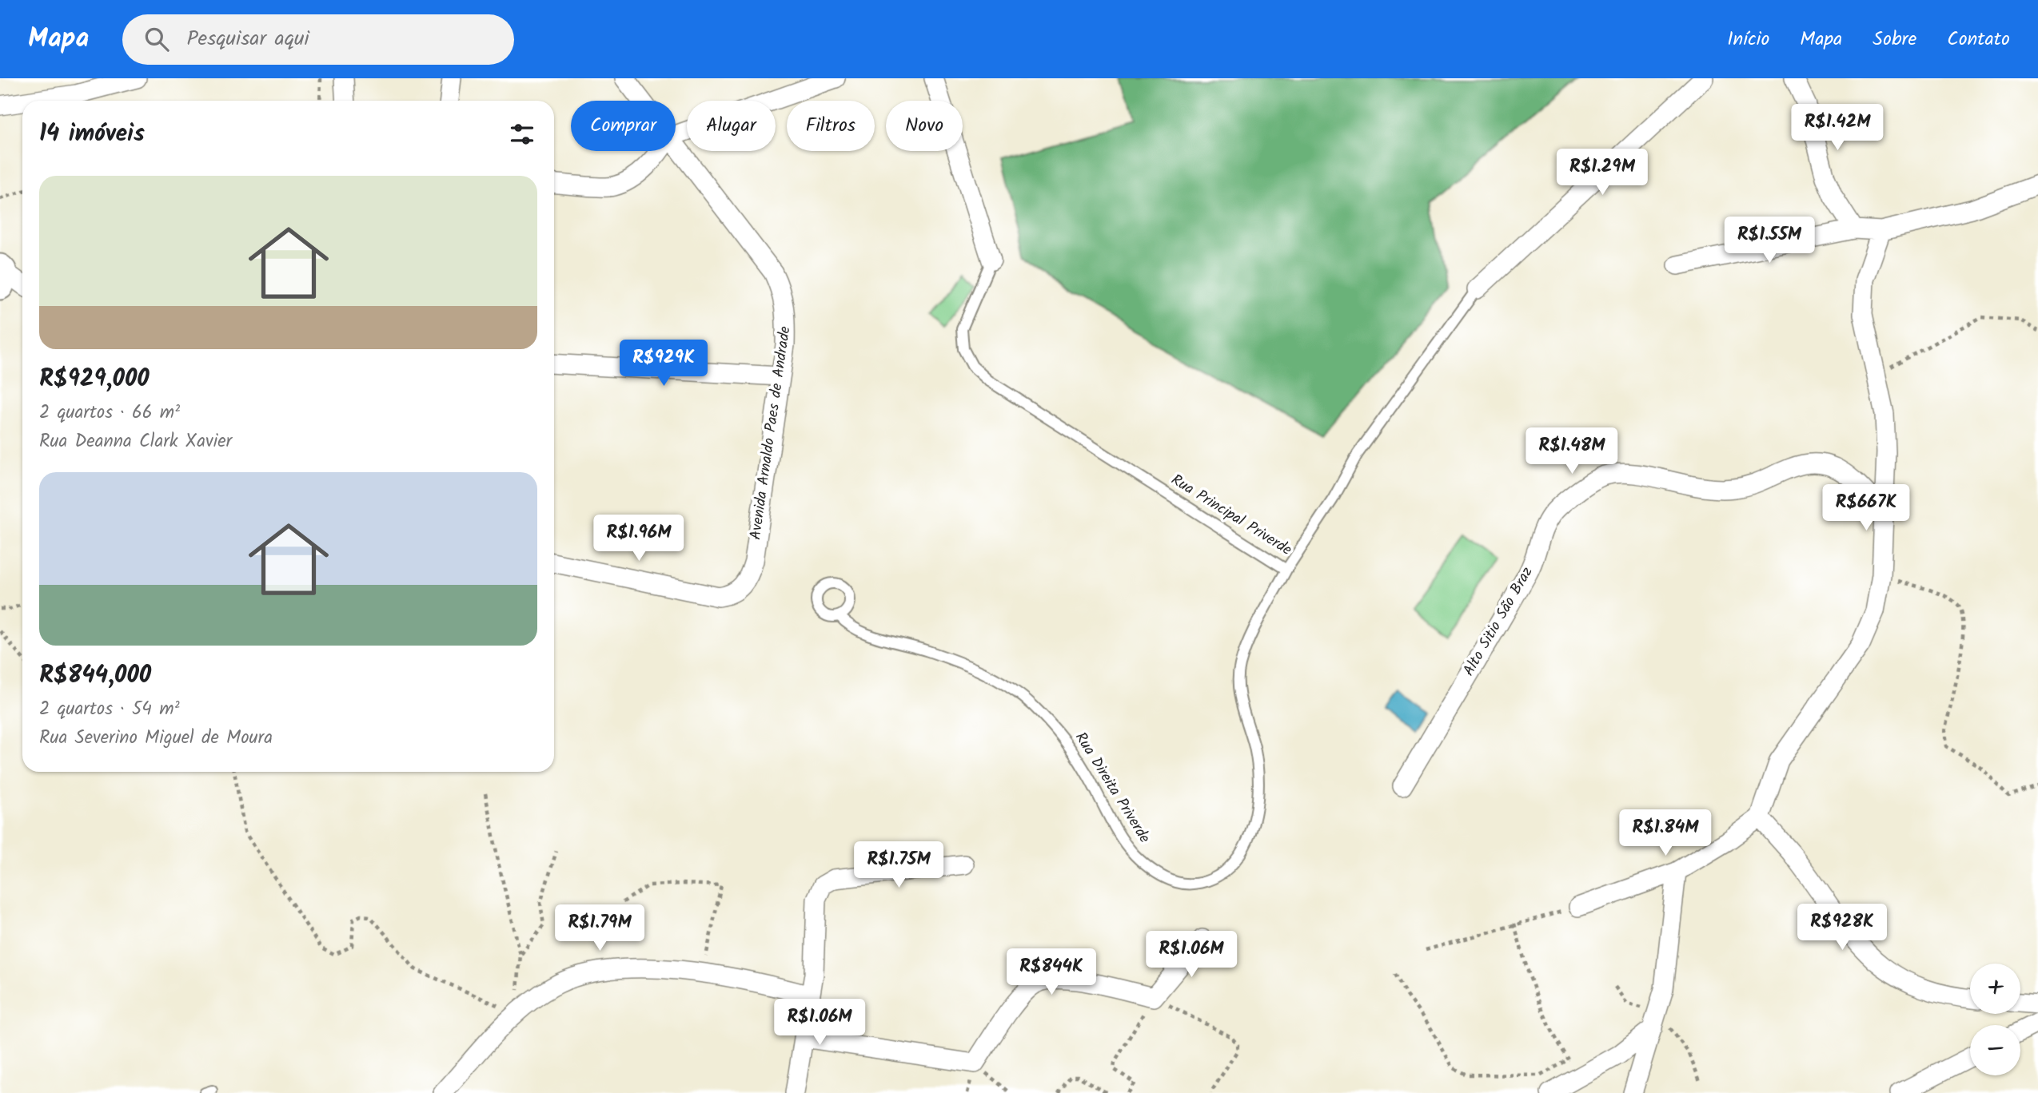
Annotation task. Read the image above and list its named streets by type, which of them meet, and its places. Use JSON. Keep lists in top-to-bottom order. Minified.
{"streets":{"street":["Avenida Arnaldo Paes de Andrade","Alto Sitio São Braz"],"lane":["Rua Principal Priverde","Rua Direita Priverde"]},"crossings":[["Rua Principal Priverde","Rua Direita Priverde"]],"page":{"header":"Mapa","search":"Pesquisar aqui","nav":["Início","Mapa","Sobre","Contato"],"chip":["Comprar","Alugar","Filtros","Novo"],"heading":"14 imóveis","price":["R$1.42M","R$1.29M","R$1.55M","R$929K","R$1.48M","R$667K","R$1.96M","R$1.84M","R$1.75M","R$928K","R$1.79M","R$1.06M","R$844K","R$1.06M"],"list":[{"name":"R$929,000","note":"2 quartos · 66 m² · Rua Deanna Clark Xavier"},{"name":"R$844,000","note":"2 quartos · 54 m² · Rua Severino Miguel de Moura"}],"map_buttons":["+","−"]}}
